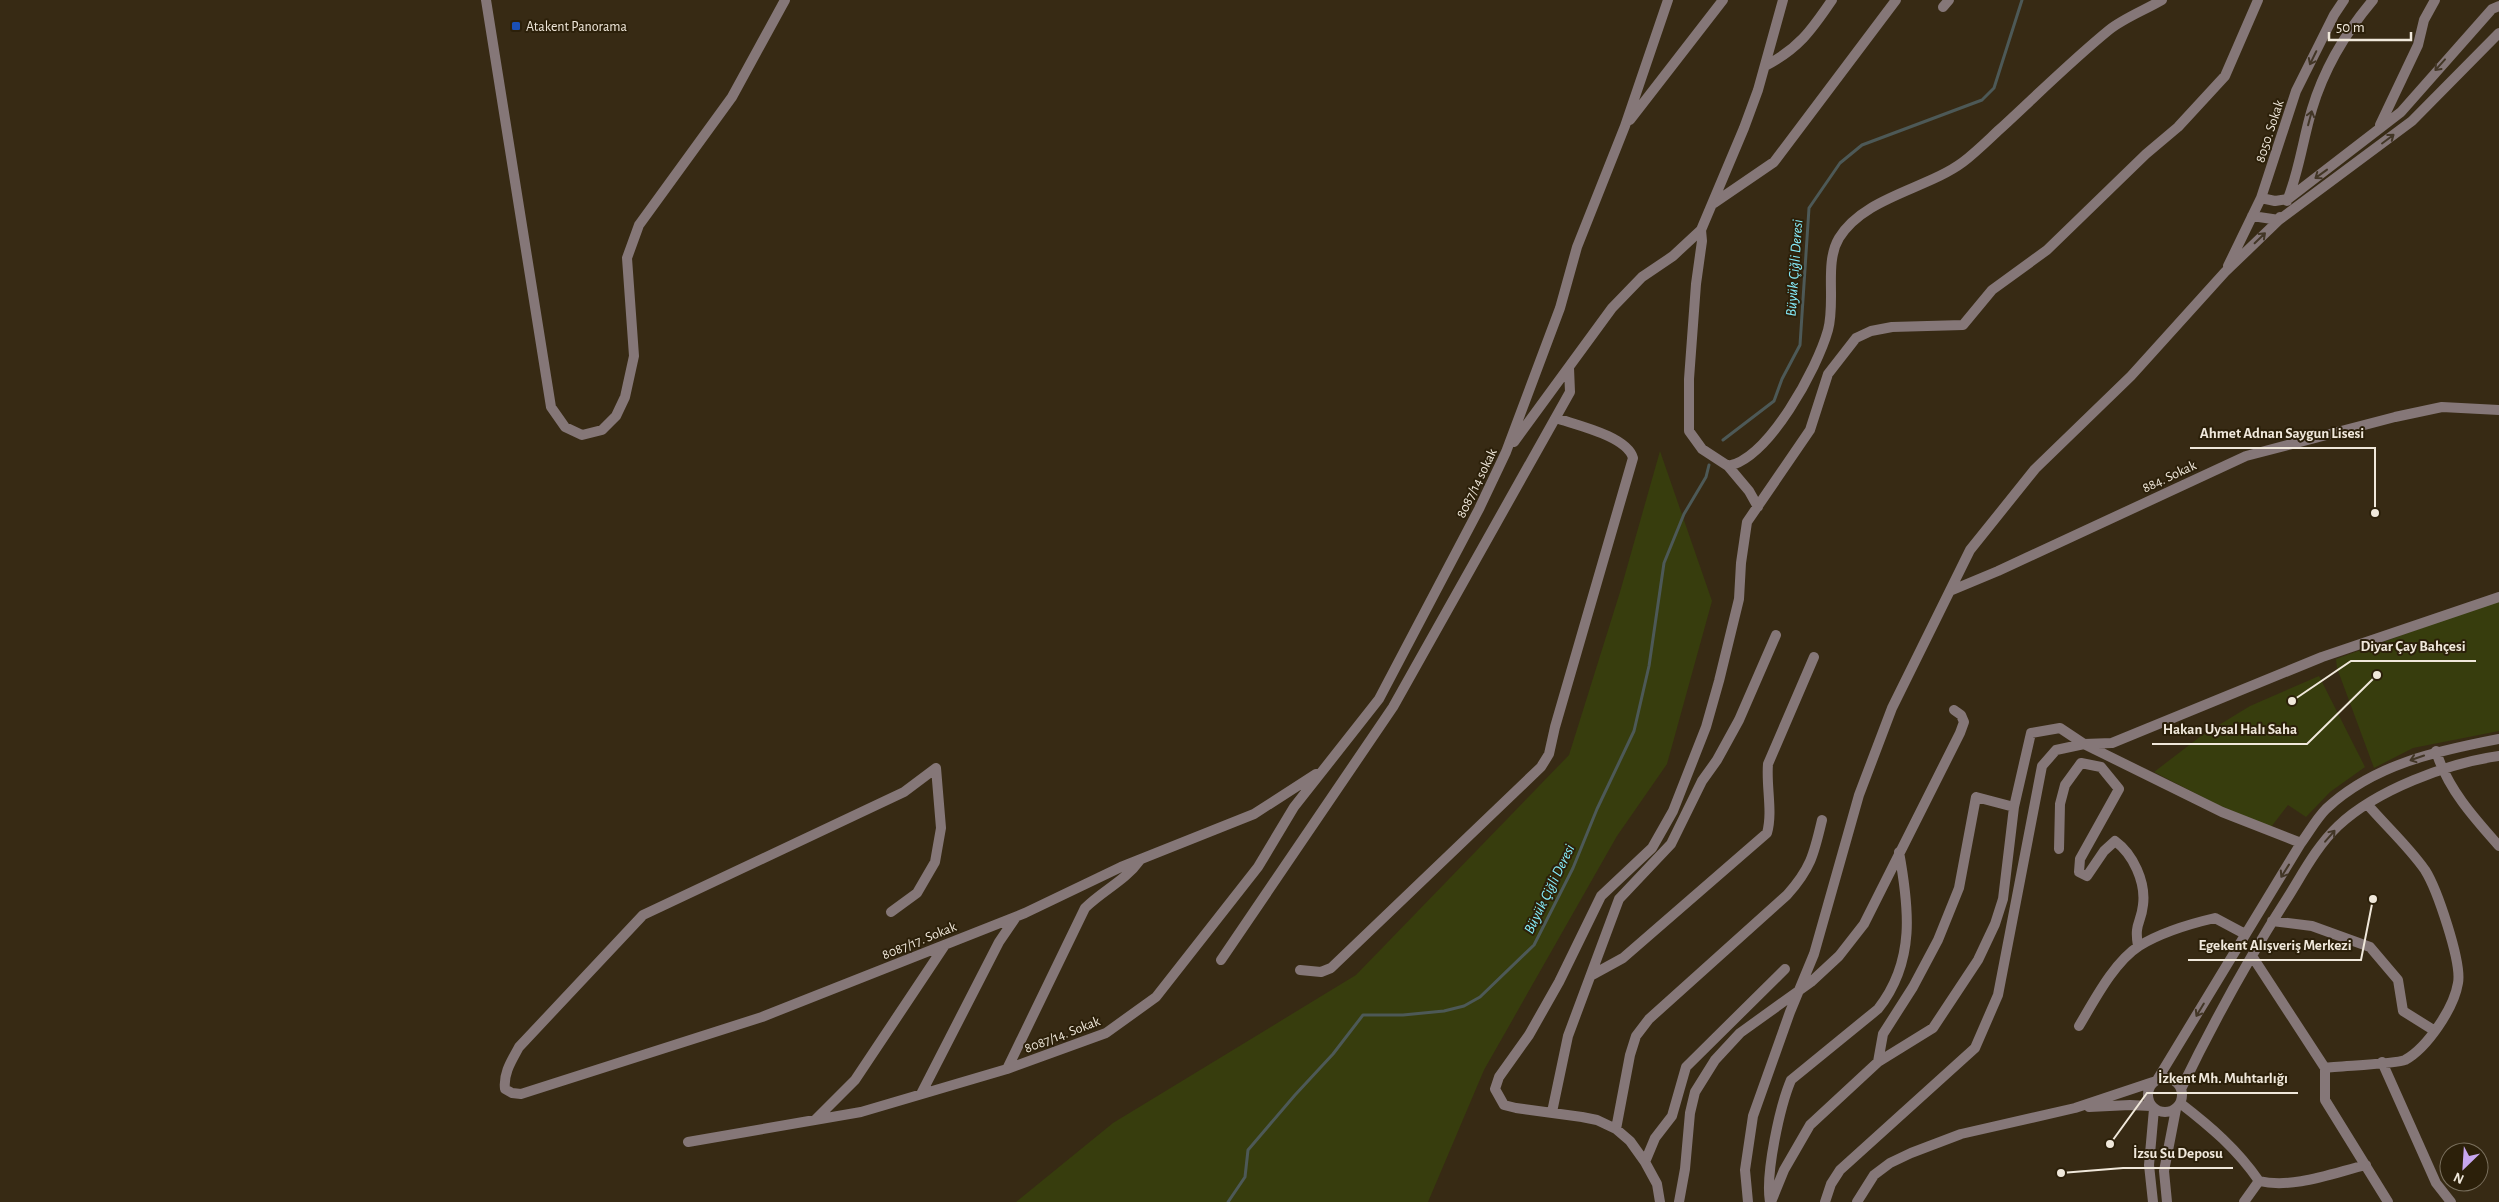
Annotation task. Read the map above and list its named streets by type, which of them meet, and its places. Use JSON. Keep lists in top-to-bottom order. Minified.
{"streets":{"street":["8050. Sokak","884. Sokak","8087/14 sokak","8087/17. Sokak","8087/14. Sokak"]},"crossings":[["8087/14 sokak","8087/17. Sokak"],["8087/14 sokak","8087/14. Sokak"],["8087/17. Sokak","8087/14. Sokak"]],"water":["Büyük Çiğli Deresi"],"places":{"transit":["Atakent Panorama"],"other":["Ahmet Adnan Saygun Lisesi","Hakan Uysal Halı Saha","Diyar Çay Bahçesi","Egekent Alışveriş Merkezi","İzkent Mh. Muhtarlığı","İzsu Su Deposu"]},"scale_bar":"50 m","north":"bottom left"}
